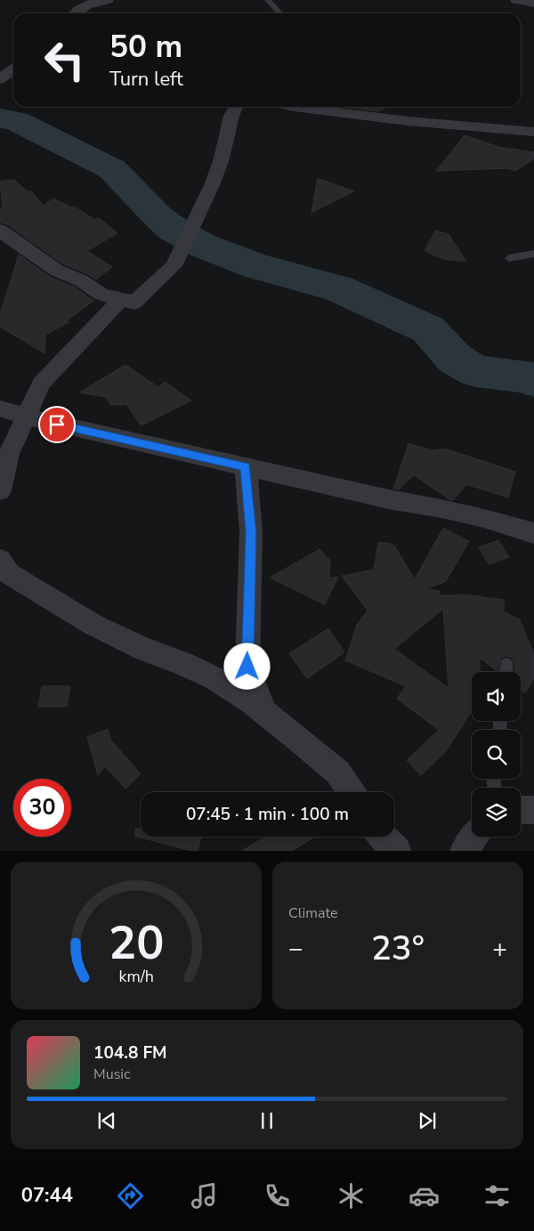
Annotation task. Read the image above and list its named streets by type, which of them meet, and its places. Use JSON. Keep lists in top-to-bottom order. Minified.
{"page":{"turn":["50 m","Turn left"],"limit":"30","trip":"07:45 · 1 min · 100 m","tile":"Climate","heat":["−","23°","+"],"song":["104.8 FM","Music"],"tabs":"07:44","gauge":["20","km/h"]}}
